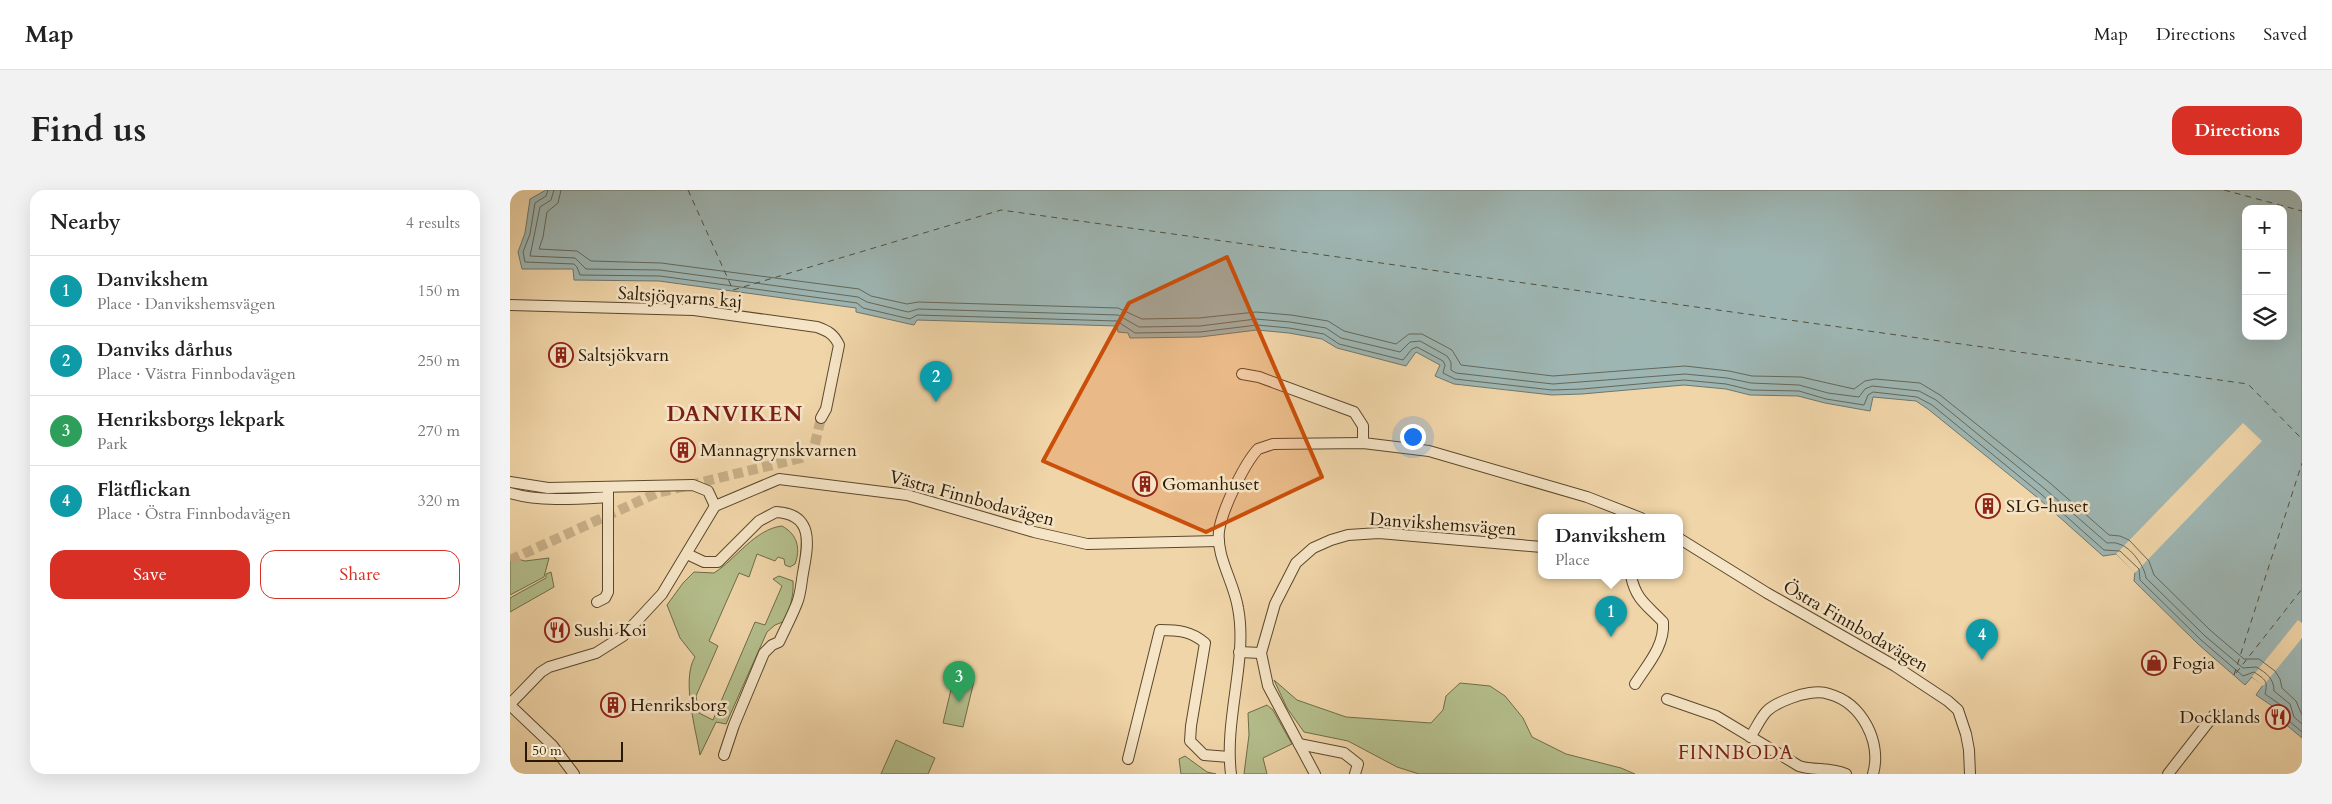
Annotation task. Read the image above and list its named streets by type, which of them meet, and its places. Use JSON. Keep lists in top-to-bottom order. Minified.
{"streets":{"street":["Saltsjöqvarns kaj","Västra Finnbodavägen","Danvikshemsvägen","Östra Finnbodavägen"]},"districts":["DANVIKEN","FINNBODA"],"places":{"building":["Saltsjökvarn","Mannagrynskvarnen","Gomanhuset","SLG-huset","Henriksborg"],"restaurant":["Sushi Koi","Docklands"],"shop":["Fogia"]},"scale_bar":"50 m","page":{"header":"Map","nav":["Map","Directions","Saved"],"title":"Find us","buttons":["Directions",["Save","Share"]],"heading":["Nearby","4 results"],"map_buttons":["+","−"],"list":[{"mark":"1","name":"Danvikshem","note":"Place · Danvikshemsvägen","value":"150 m"},{"mark":"2","name":"Danviks dårhus","note":"Place · Västra Finnbodavägen","value":"250 m"},{"mark":"3","name":"Henriksborgs lekpark","note":"Park","value":"270 m"},{"mark":"4","name":"Flätflickan","note":"Place · Östra Finnbodavägen","value":"320 m"}],"pins":["2","1","4","3"],"popup":["Danvikshem","Place"],"scale":"50 m"}}
